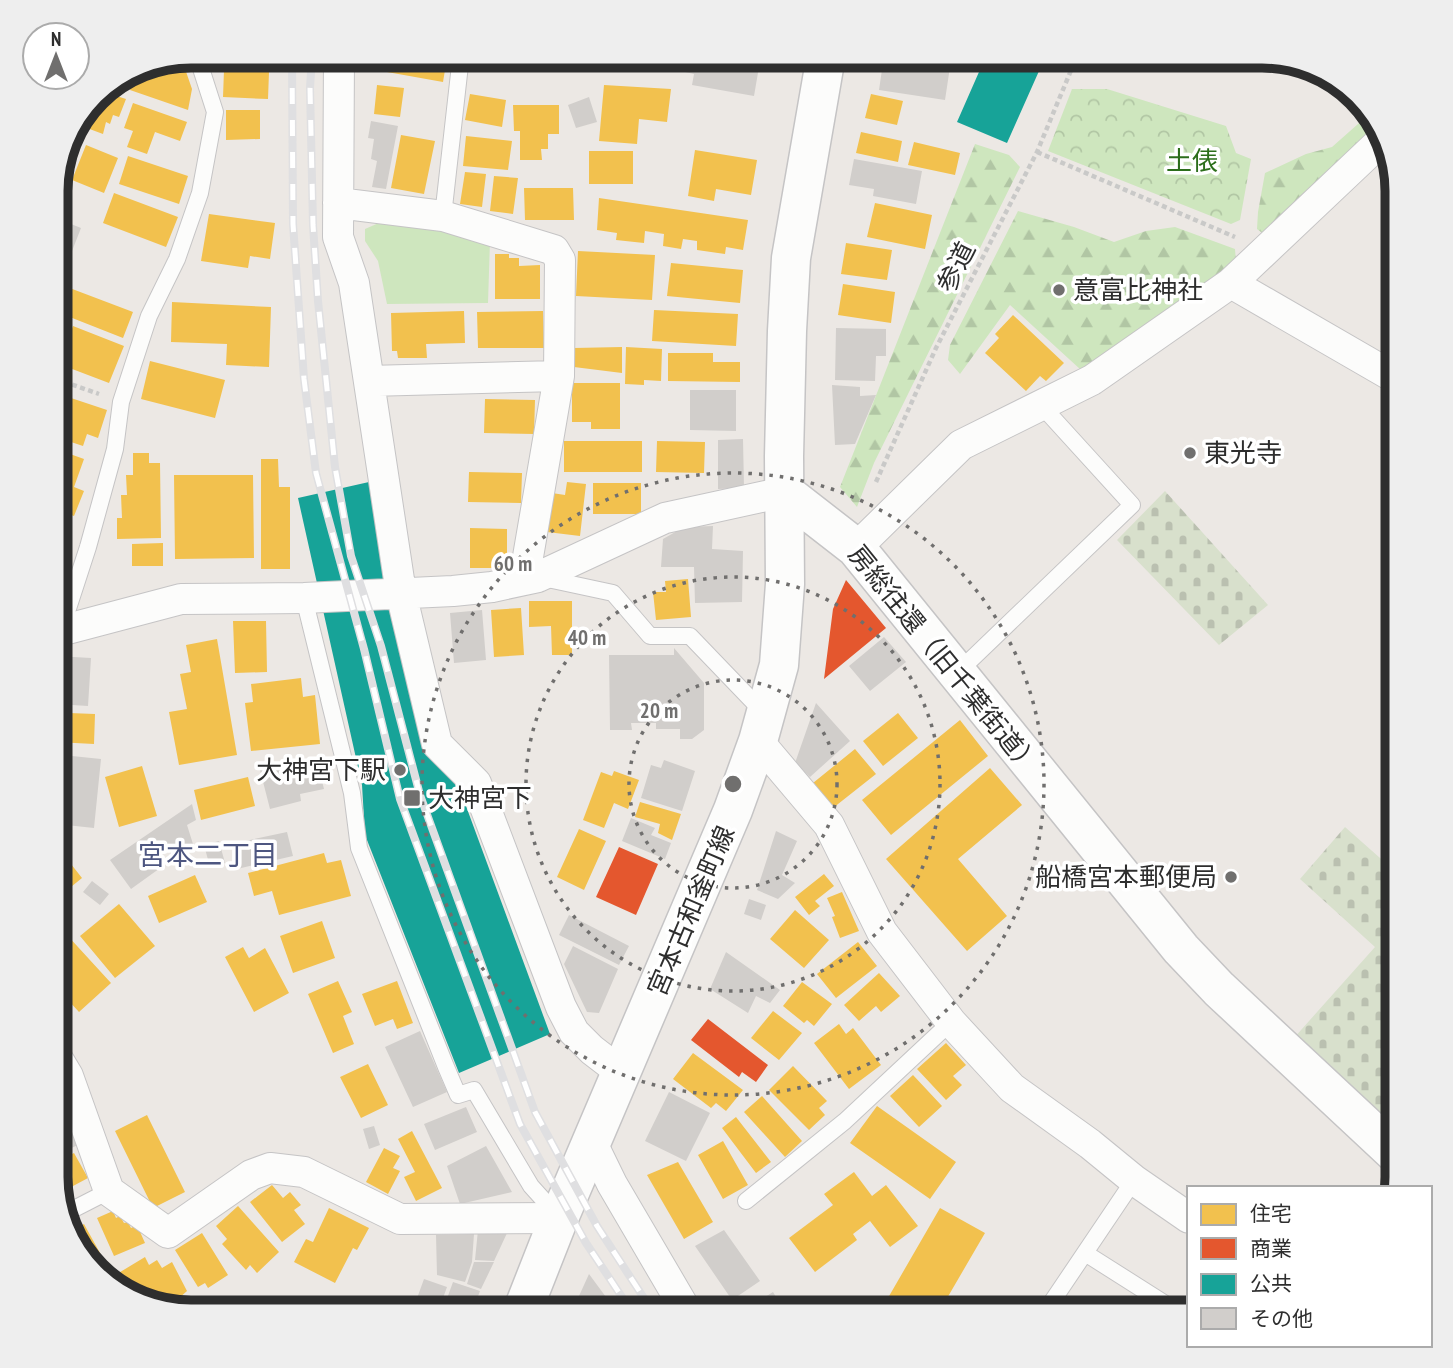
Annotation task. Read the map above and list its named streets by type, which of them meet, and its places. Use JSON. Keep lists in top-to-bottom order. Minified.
{"streets":{"street":["房総往還（旧千葉街道）","宮本古和釜町線"],"path":["参道"]},"crossings":[["房総往還（旧千葉街道）","宮本古和釜町線"]],"districts":["宮本二丁目"],"parks":["土俵"],"places":{"other":["意富比神社","東光寺","大神宮下駅","船橋宮本郵便局"],"transit":["大神宮下"]},"legend":["住宅","商業","公共","その他"],"north":"top","rings":["60 m","40 m","20 m"]}
